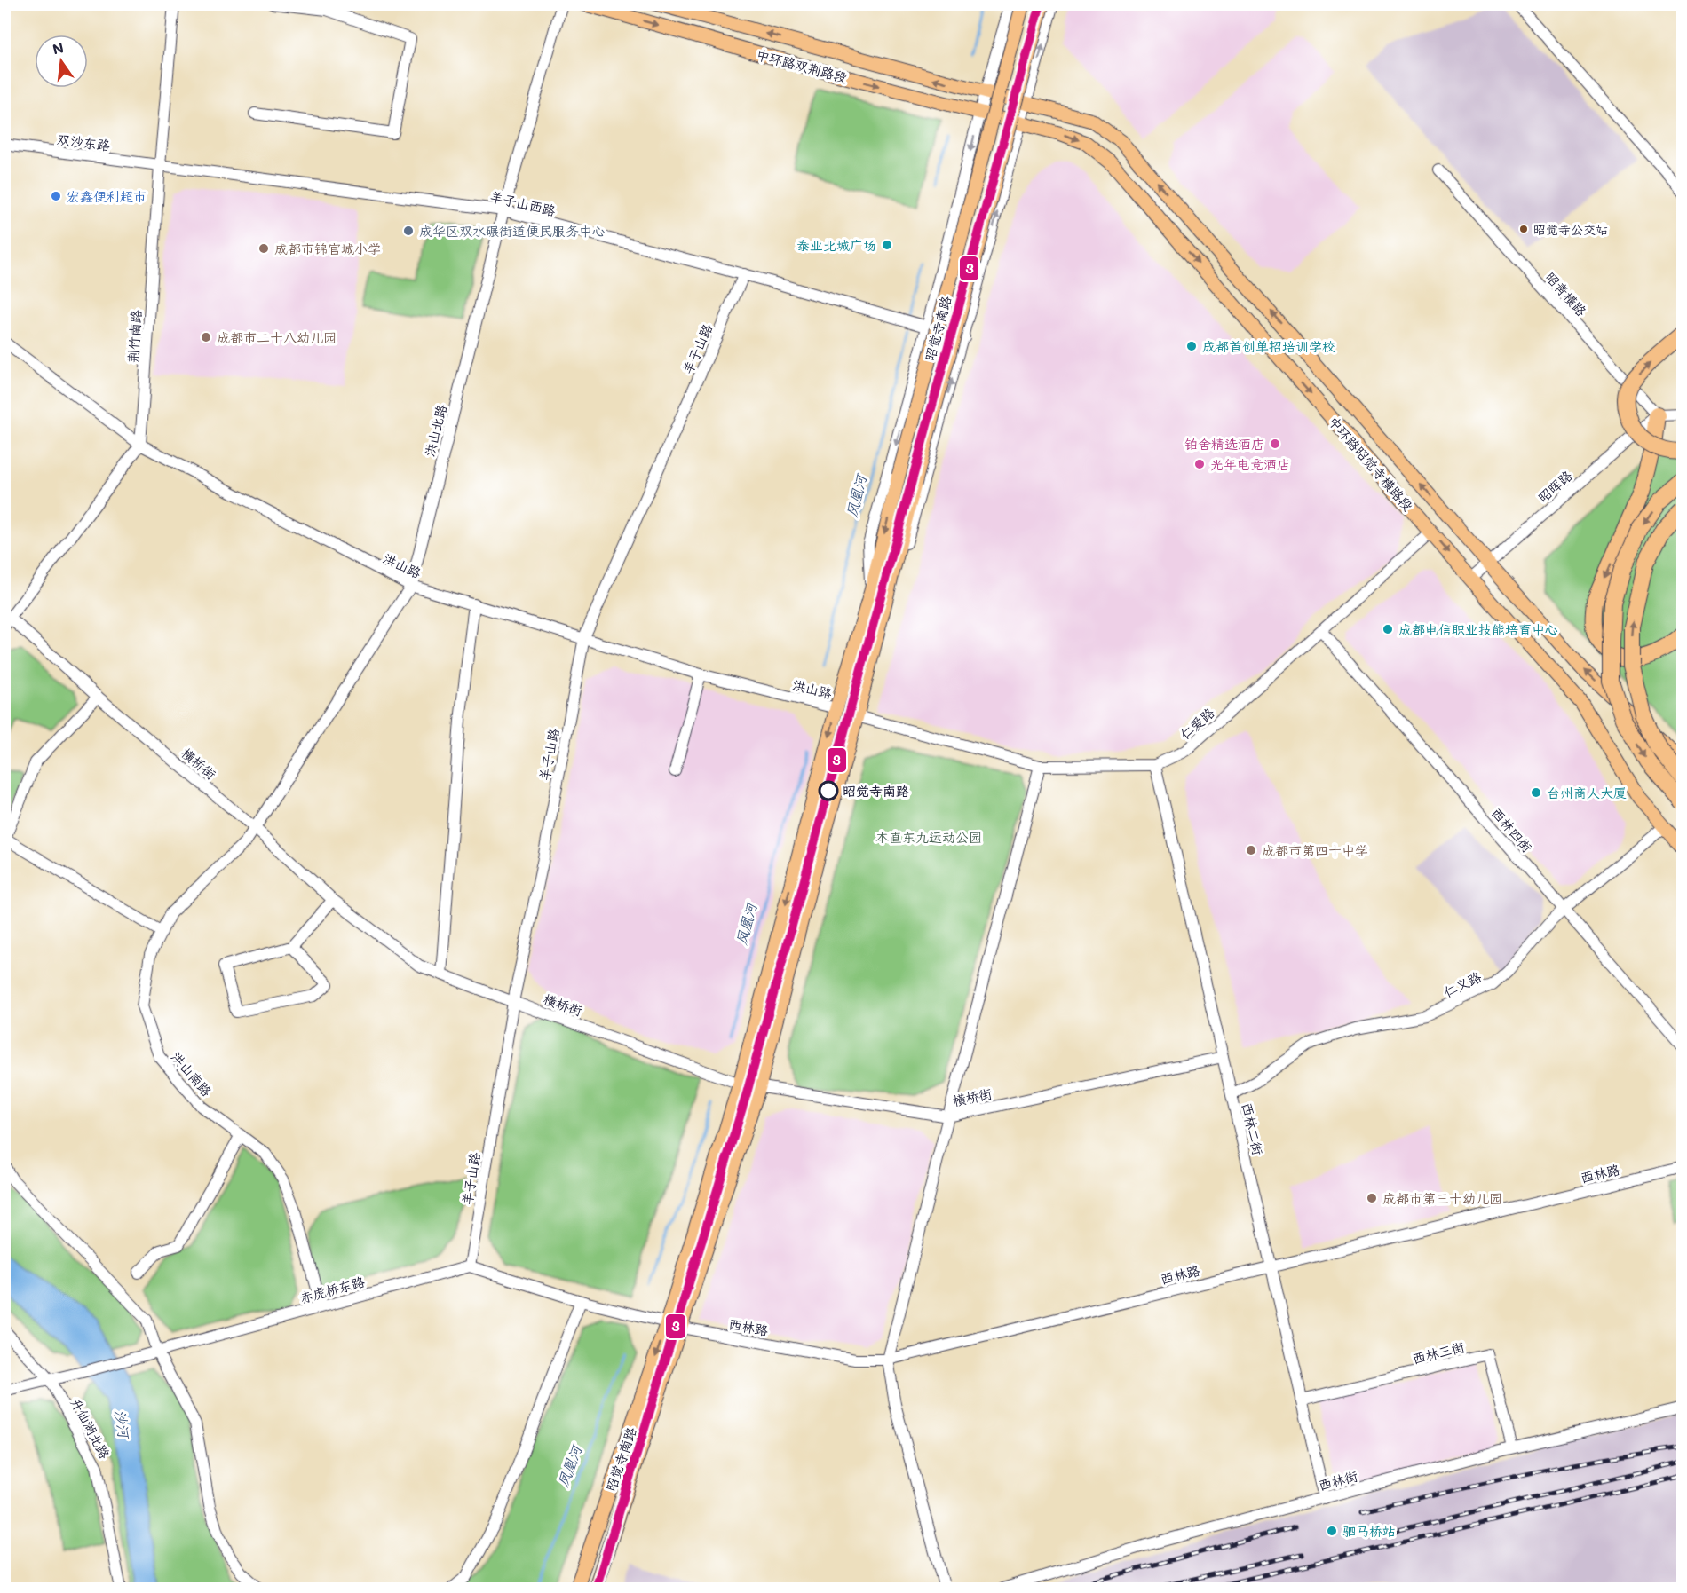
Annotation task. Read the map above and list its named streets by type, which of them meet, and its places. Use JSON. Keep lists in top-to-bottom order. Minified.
{"streets":{"main road":["中环路双荆路段","昭觉寺南路","中环路昭觉寺横路段"],"street":["双沙东路","羊子山西路","昭青横路","荆竹南路","羊子山路","洪山北路","昭晖路","洪山路","仁爱路","横桥街","西林四街","仁义路","洪山南路","西林二街","西林路","赤虎桥东路","西林三街","升仙湖北路","西林街"]},"crossings":[["中环路双荆路段","昭觉寺南路"],["中环路双荆路段","中环路昭觉寺横路段"],["双沙东路","羊子山西路"],["双沙东路","荆竹南路"],["羊子山西路","昭觉寺南路"],["羊子山西路","荆竹南路"],["羊子山西路","羊子山路"],["羊子山西路","洪山北路"],["昭青横路","昭晖路"],["昭觉寺南路","中环路昭觉寺横路段"],["昭觉寺南路","洪山路"],["昭觉寺南路","仁爱路"],["昭觉寺南路","横桥街"],["昭觉寺南路","西林路"],["荆竹南路","洪山路"],["羊子山路","洪山路"],["羊子山路","横桥街"],["羊子山路","赤虎桥东路"],["洪山北路","洪山路"],["洪山北路","横桥街"],["洪山北路","洪山南路"],["中环路昭觉寺横路段","昭晖路"],["中环路昭觉寺横路段","仁爱路"],["中环路昭觉寺横路段","仁义路"],["仁爱路","西林四街"],["仁爱路","西林二街"],["横桥街","洪山南路"],["横桥街","西林二街"],["西林四街","仁义路"],["仁义路","西林二街"],["洪山南路","赤虎桥东路"],["西林二街","西林路"],["西林二街","西林三街"],["西林二街","西林街"],["赤虎桥东路","升仙湖北路"],["西林三街","西林街"]],"water":["凤凰河","沙河"],"parks":["本直东九运动公园"],"places":["宏鑫便利超市","昭觉寺公交站","成华区双水碾街道便民服务中心","泰业北城广场","成都市锦官城小学","成都市二十八幼儿园","成都首创单招培训学校","铂舍精选酒店","光年电竞酒店","成都电信职业技能培育中心","昭觉寺南路","台州商人大厦","成都市第四十中学","成都市第三十幼儿园","驷马桥站"],"lines":["transit line 3"],"north":"top"}
